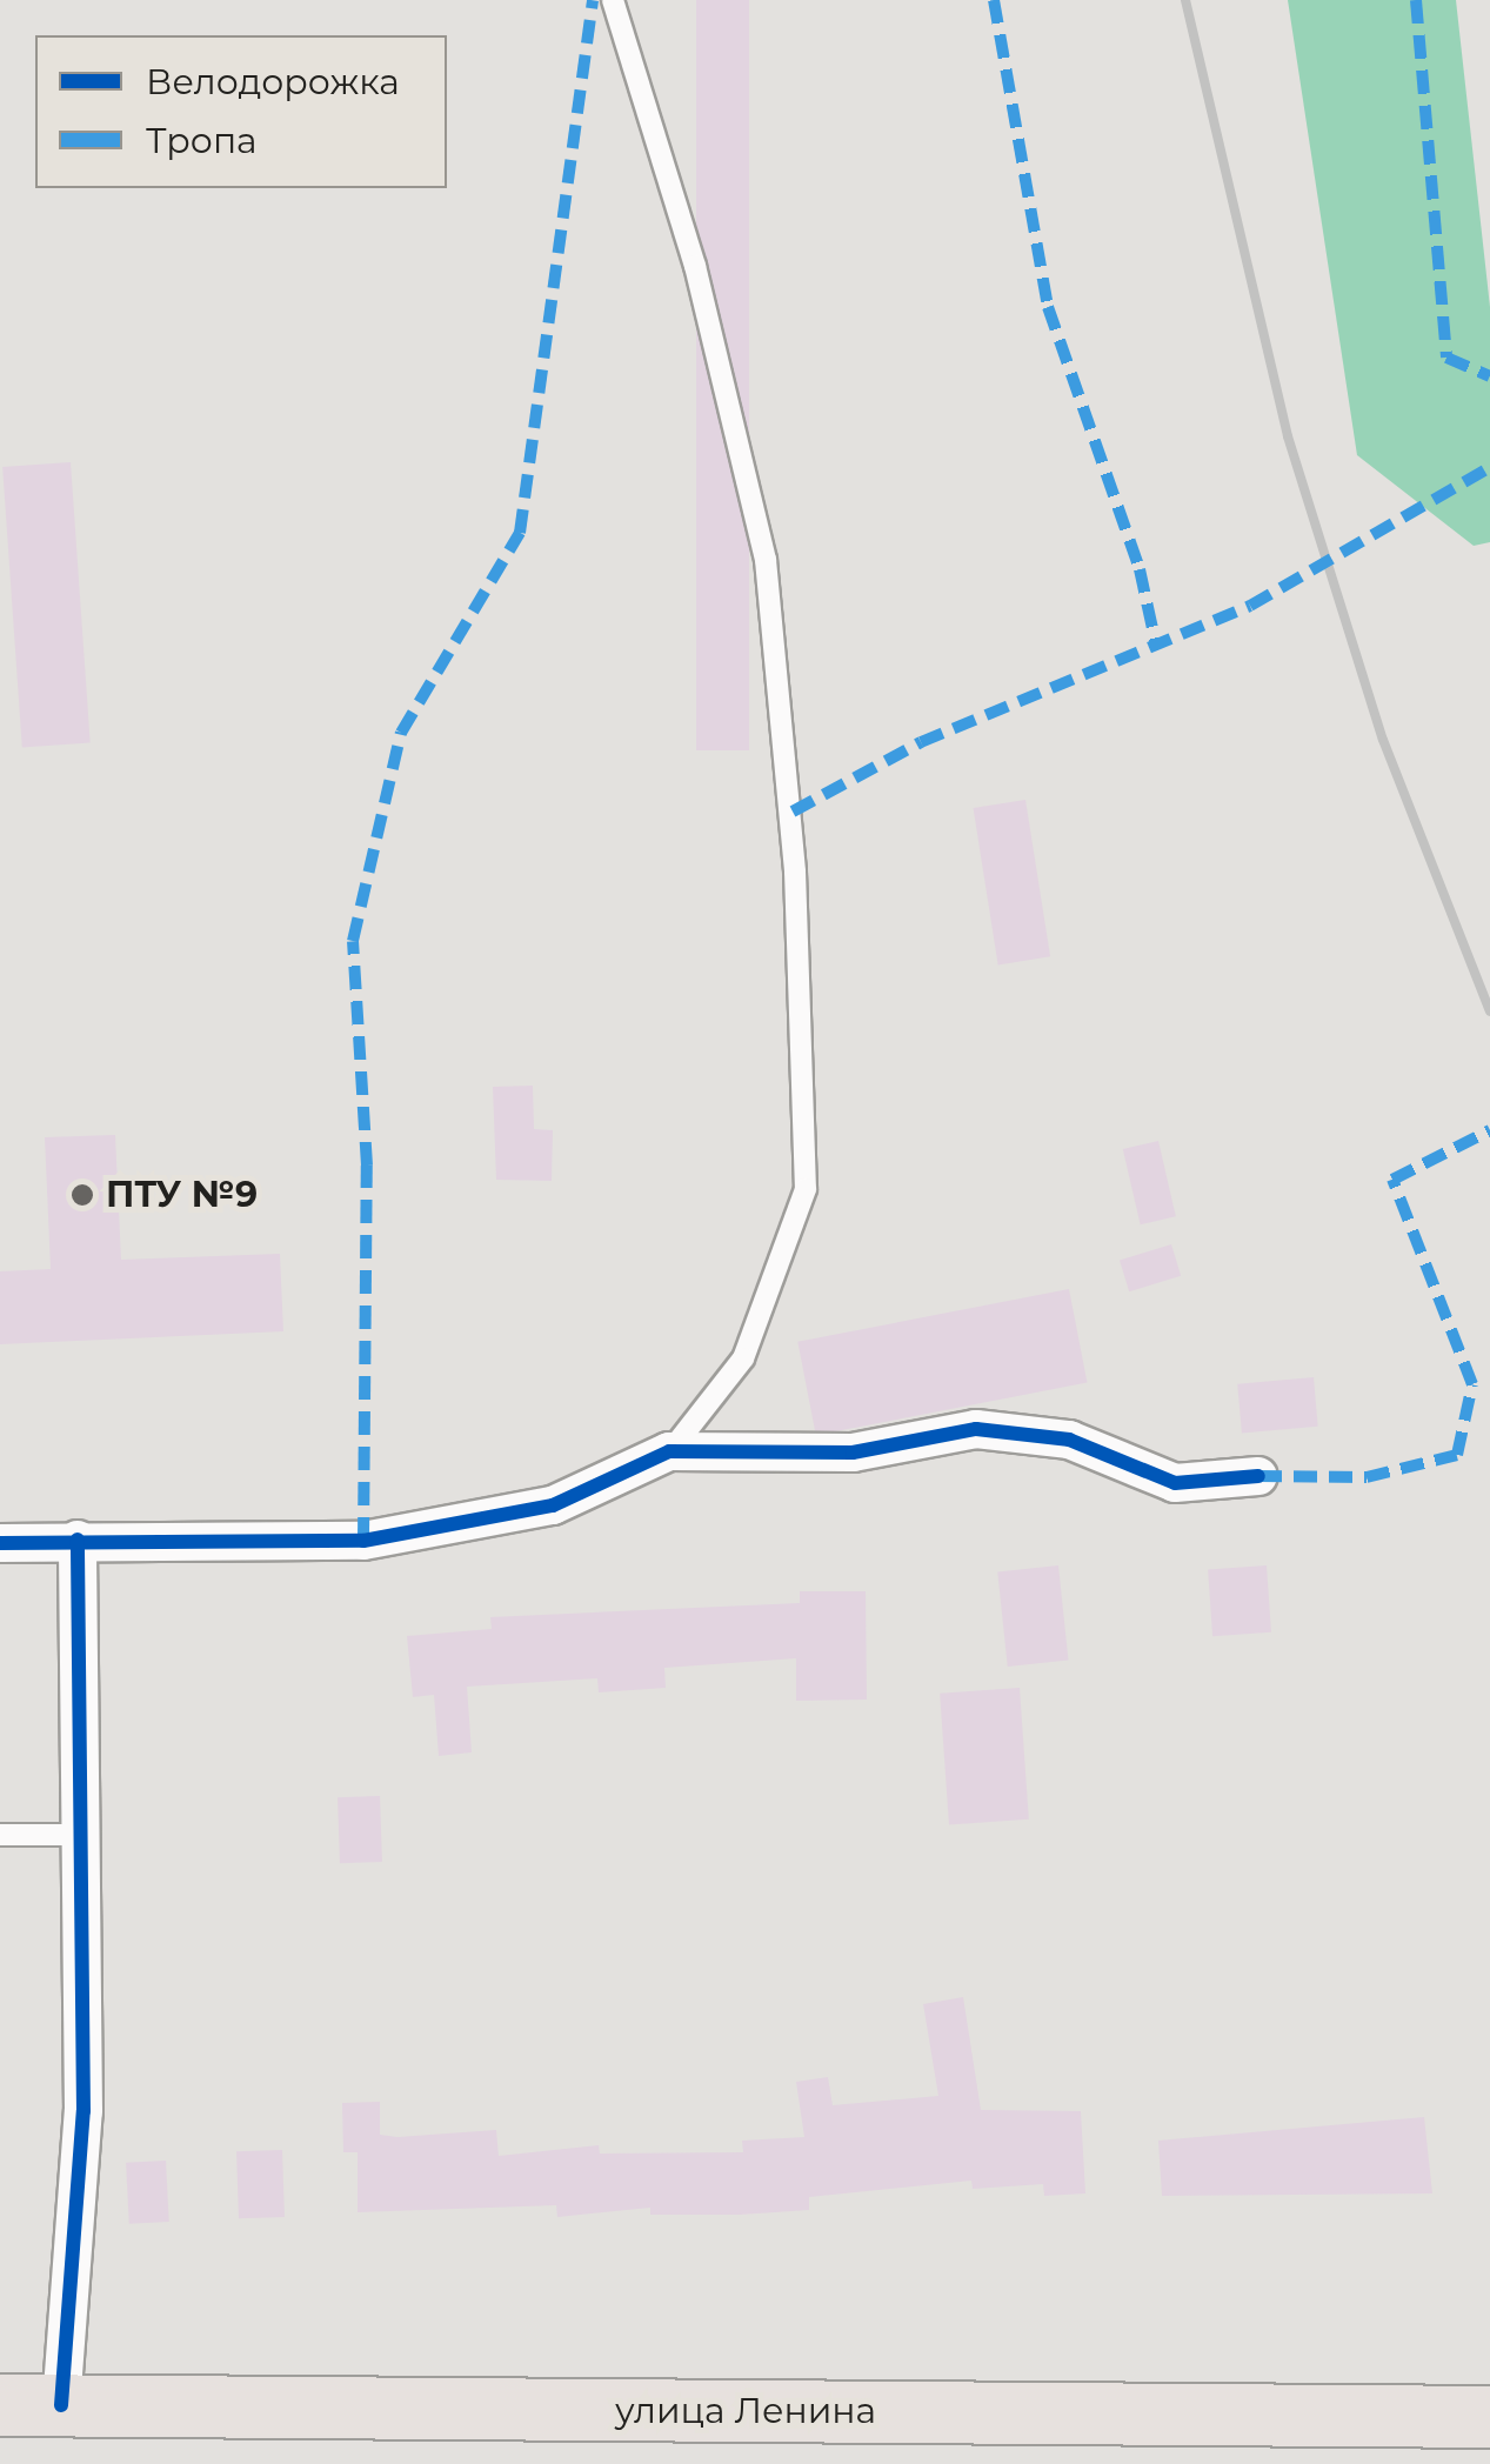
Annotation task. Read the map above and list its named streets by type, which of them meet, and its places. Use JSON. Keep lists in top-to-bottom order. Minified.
{"streets":{"main road":["улица Ленина"]},"places":["ПТУ №9"],"legend":["Велодорожка","Тропа"]}
